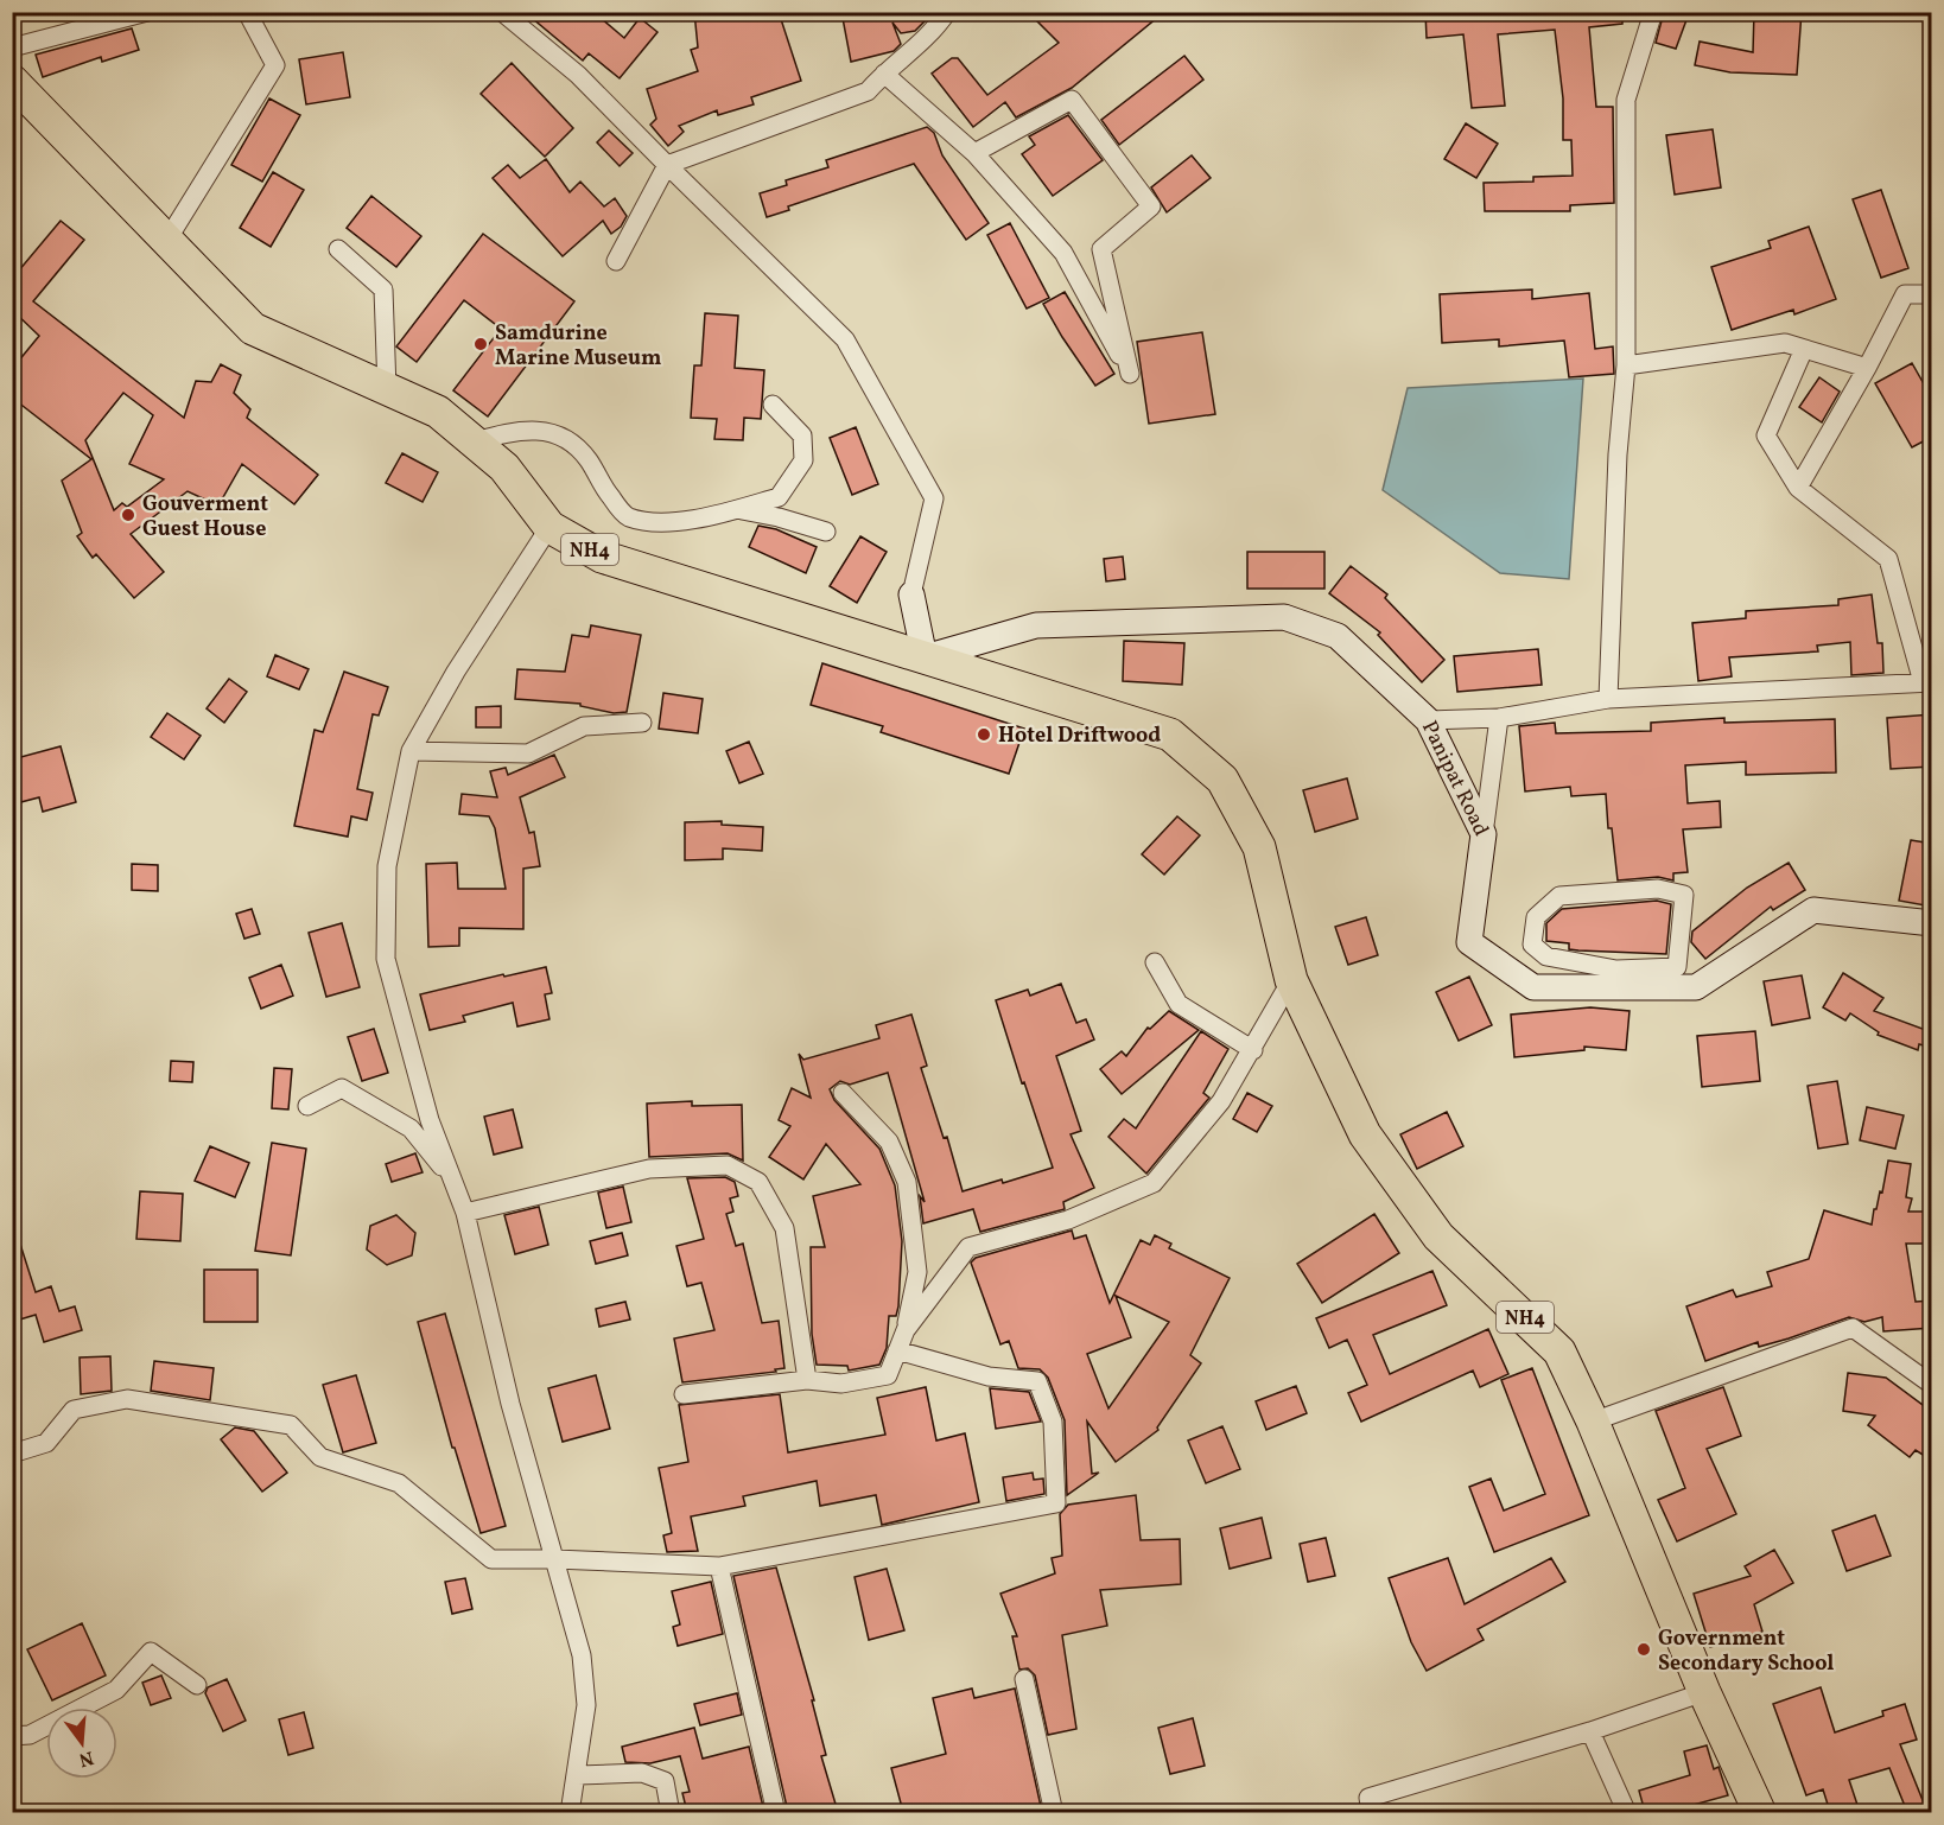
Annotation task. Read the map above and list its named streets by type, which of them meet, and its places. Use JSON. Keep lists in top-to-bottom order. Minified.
{"streets":{"highway":["NH4"],"street":["Panipat Road"]},"crossings":[["NH4","Panipat Road"]],"places":["Samdurine Marine Museum","Gouverment Guest House","Hotel Driftwood","Government Secondary School"],"north":"bottom"}
